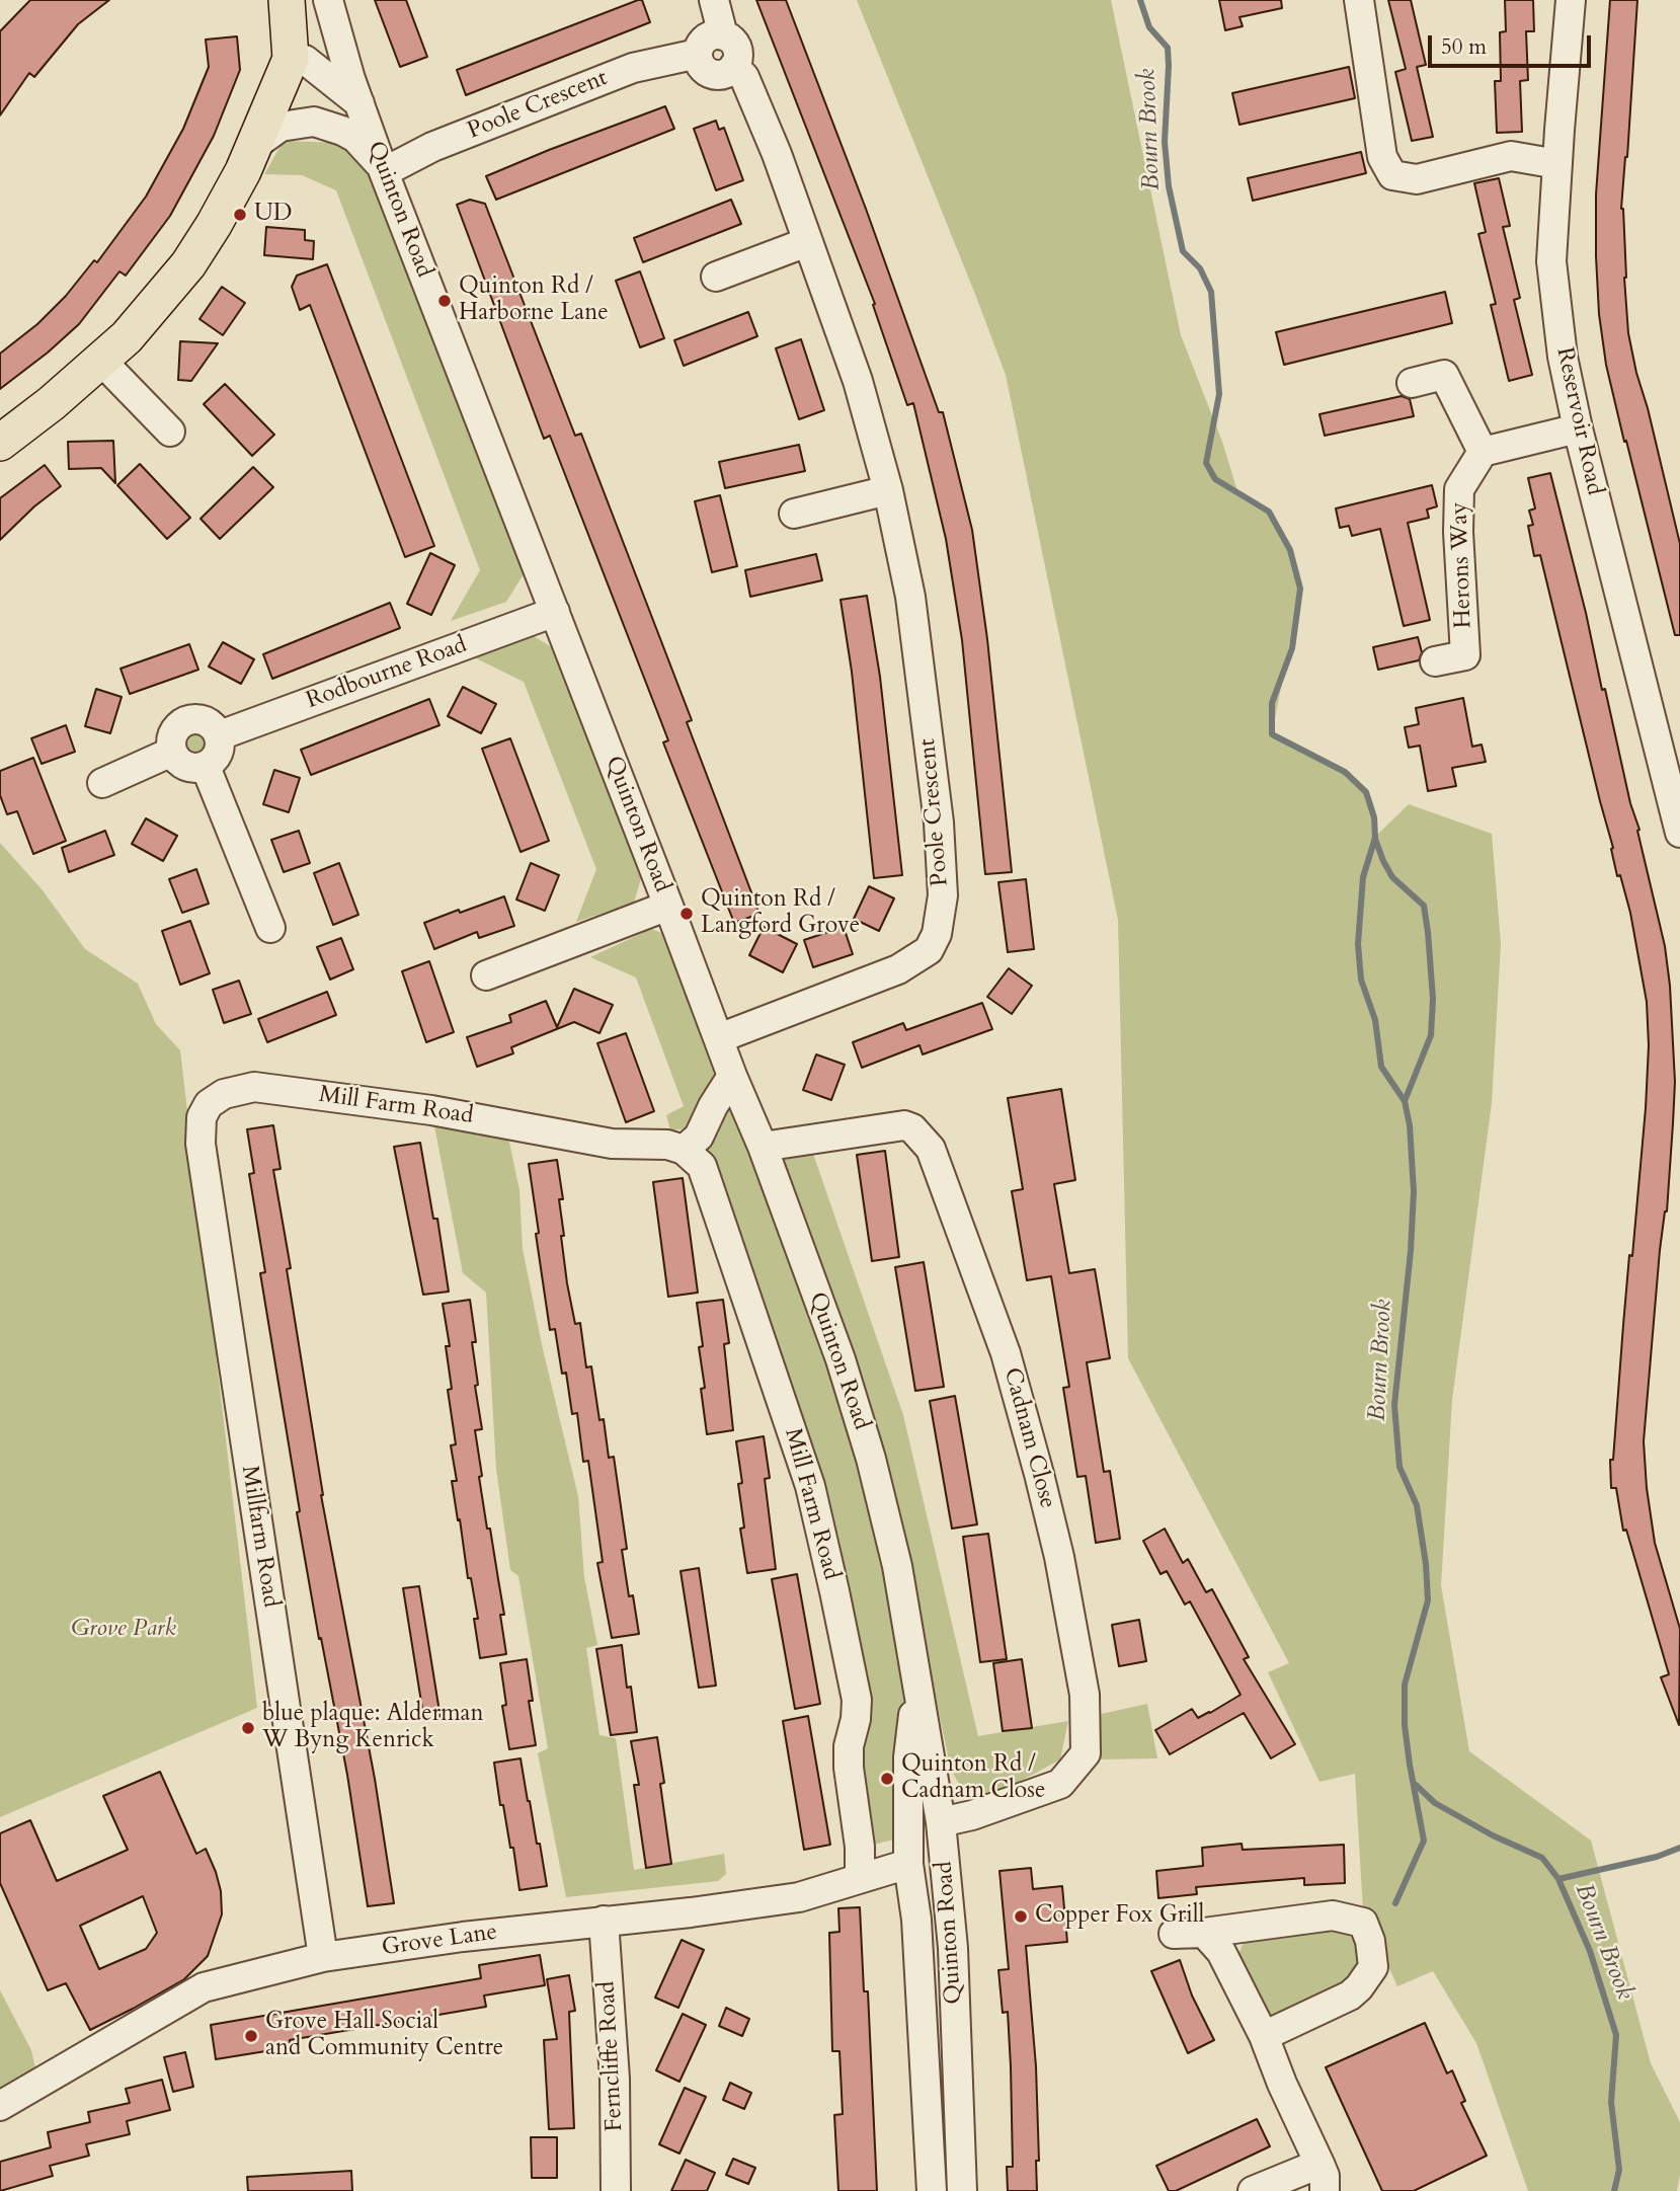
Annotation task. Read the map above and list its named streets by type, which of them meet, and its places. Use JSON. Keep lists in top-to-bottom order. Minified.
{"streets":{"street":["Poole Crescent","Quinton Road","Reservoir Road","Herons Way","Rodbourne Road","Mill Farm Road","Cadnam Close","Millfarm Road","Grove Lane","Ferncliffe Road"]},"crossings":[["Poole Crescent","Quinton Road"],["Quinton Road","Rodbourne Road"],["Quinton Road","Cadnam Close"],["Quinton Road","Grove Lane"],["Mill Farm Road","Millfarm Road"],["Mill Farm Road","Grove Lane"],["Millfarm Road","Grove Lane"],["Grove Lane","Ferncliffe Road"]],"water":["Bourn Brook"],"parks":["Grove Park"],"places":["UD","Quinton Rd / Harborne Lane","Quinton Rd / Langford Grove","blue plaque: Alderman W Byng Kenrick","Quinton Rd / Cadnam Close","Copper Fox Grill","Grove Hall Social and Community Centre"],"scale_bar":"50 m"}
